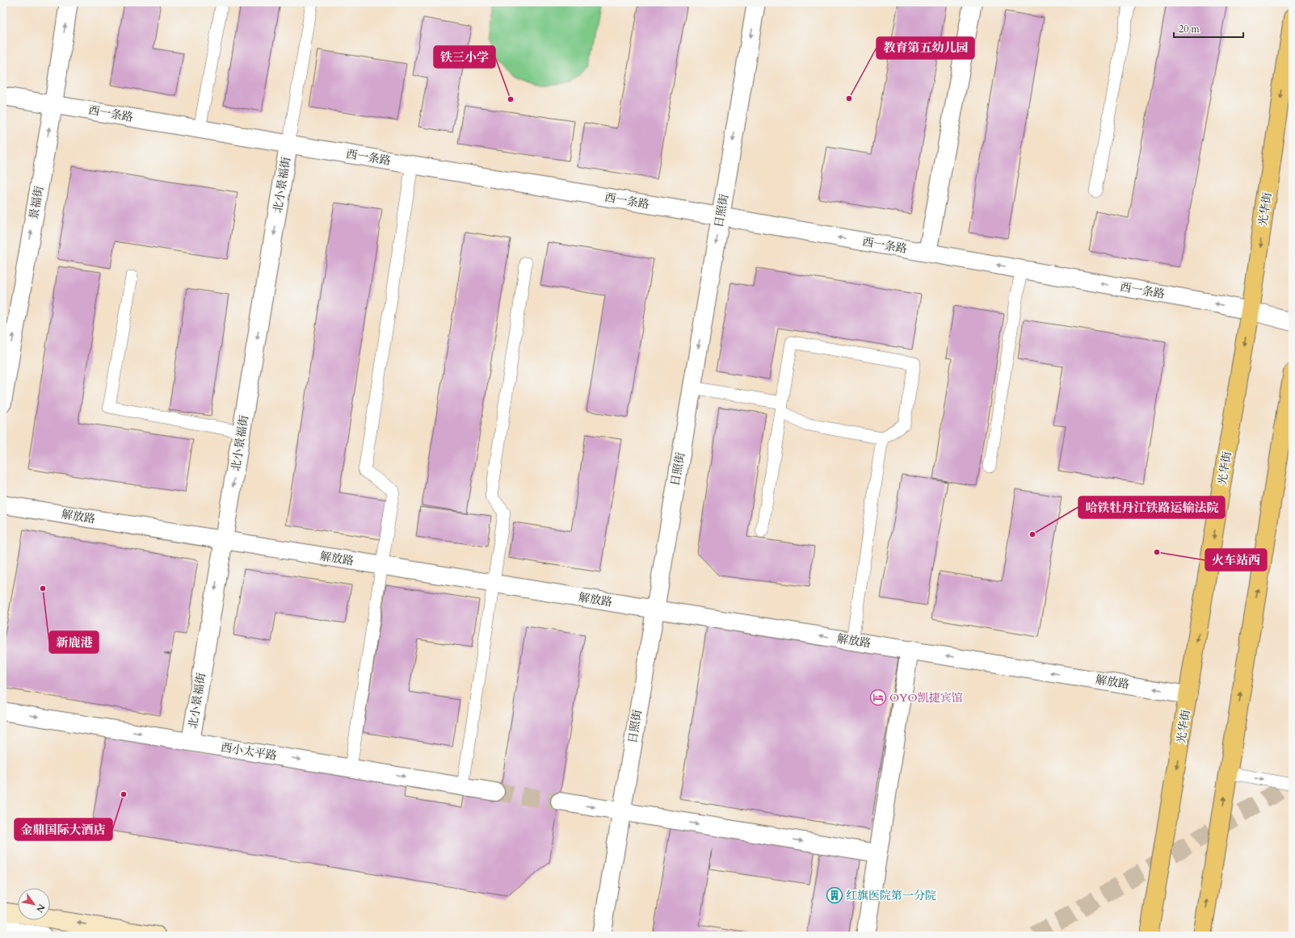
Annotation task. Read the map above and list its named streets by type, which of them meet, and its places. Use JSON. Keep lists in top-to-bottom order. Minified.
{"streets":{"highway":["光华街"],"street":["西一条路","北小景福街","景福街","日照街","解放路","西小太平路"]},"crossings":[["西一条路","北小景福街"],["西一条路","景福街"],["西一条路","光华街"],["西一条路","日照街"],["北小景福街","解放路"],["北小景福街","西小太平路"],["光华街","解放路"],["日照街","解放路"]],"one_way":["西一条路","北小景福街","景福街","日照街","解放路","西小太平路"],"places":{"other":["教育第五幼儿园","铁三小学","哈铁牡丹江铁路运输法院","火车站西","新鹿港","金鼎国际大酒店"],"hotel":["OYO凯捷宾馆"],"building":["红旗医院第一分院"]},"scale_bar":"20 m","north":"bottom right"}
